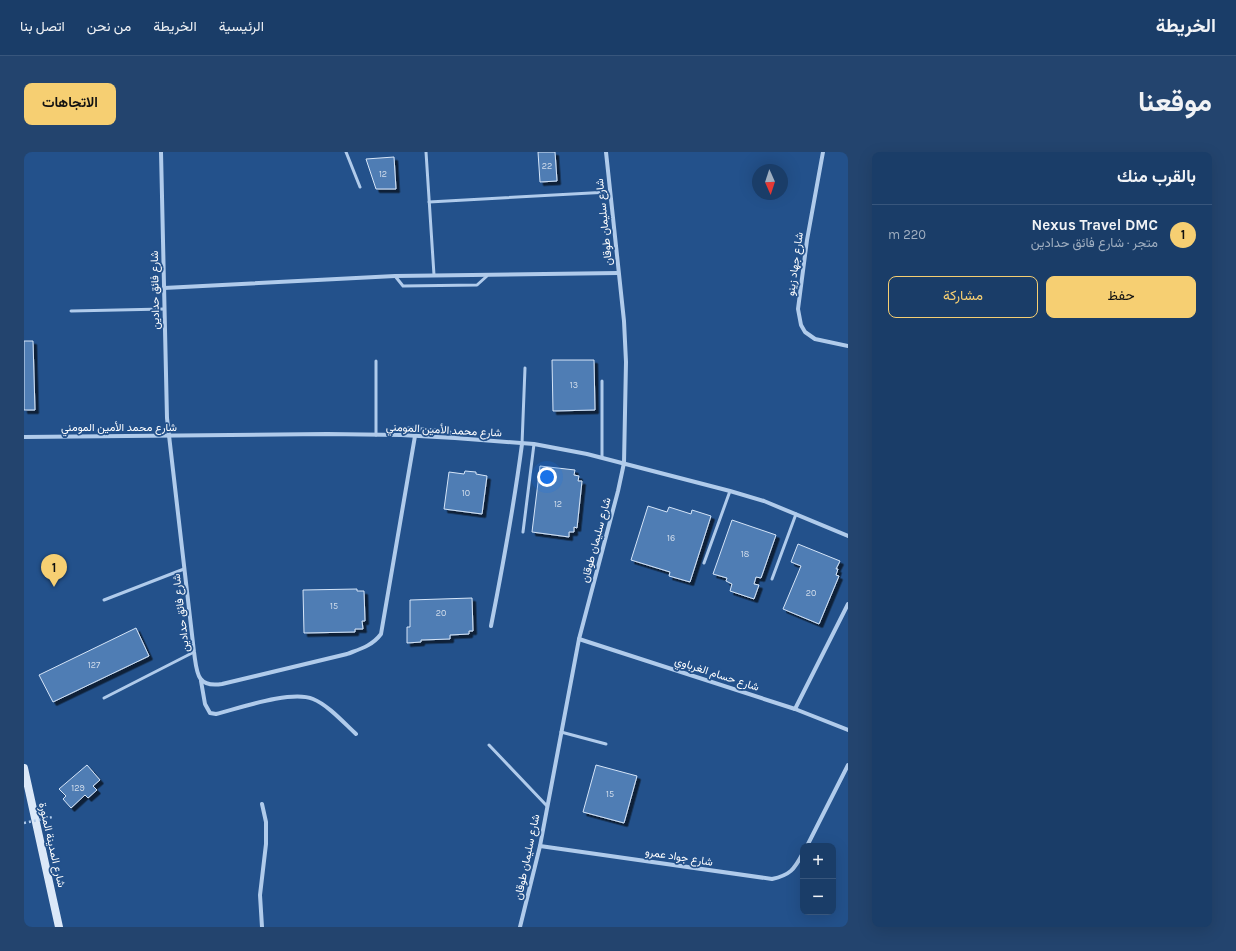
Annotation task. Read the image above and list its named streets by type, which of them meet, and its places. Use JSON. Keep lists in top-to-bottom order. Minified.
{"streets":{"main road":["شارع المدينة المنورة"],"street":["شارع سليمان طوقان","شارع جهاد زينو","شارع فائق حدادين","شارع محمد الأمين المومني","شارع حسام الغرباوي","شارع جواد عمرو"]},"crossings":[["شارع سليمان طوقان","شارع محمد الأمين المومني"],["شارع سليمان طوقان","شارع حسام الغرباوي"],["شارع سليمان طوقان","شارع جواد عمرو"],["شارع فائق حدادين","شارع محمد الأمين المومني"]],"house_numbers":["22","12","13","10","12","16","18","20","15","20","127","129","15"],"north":"bottom","page":{"header":"الخريطة","nav":["الرئيسية","الخريطة","من نحن","اتصل بنا"],"title":"موقعنا","buttons":["الاتجاهات",["حفظ","مشاركة"]],"heading":"بالقرب منك","list":[{"mark":"1","name":"Nexus Travel DMC","note":"متجر · شارع فائق حدادين","value":"220 m"}],"pins":"1","map_buttons":["+","−"]}}
